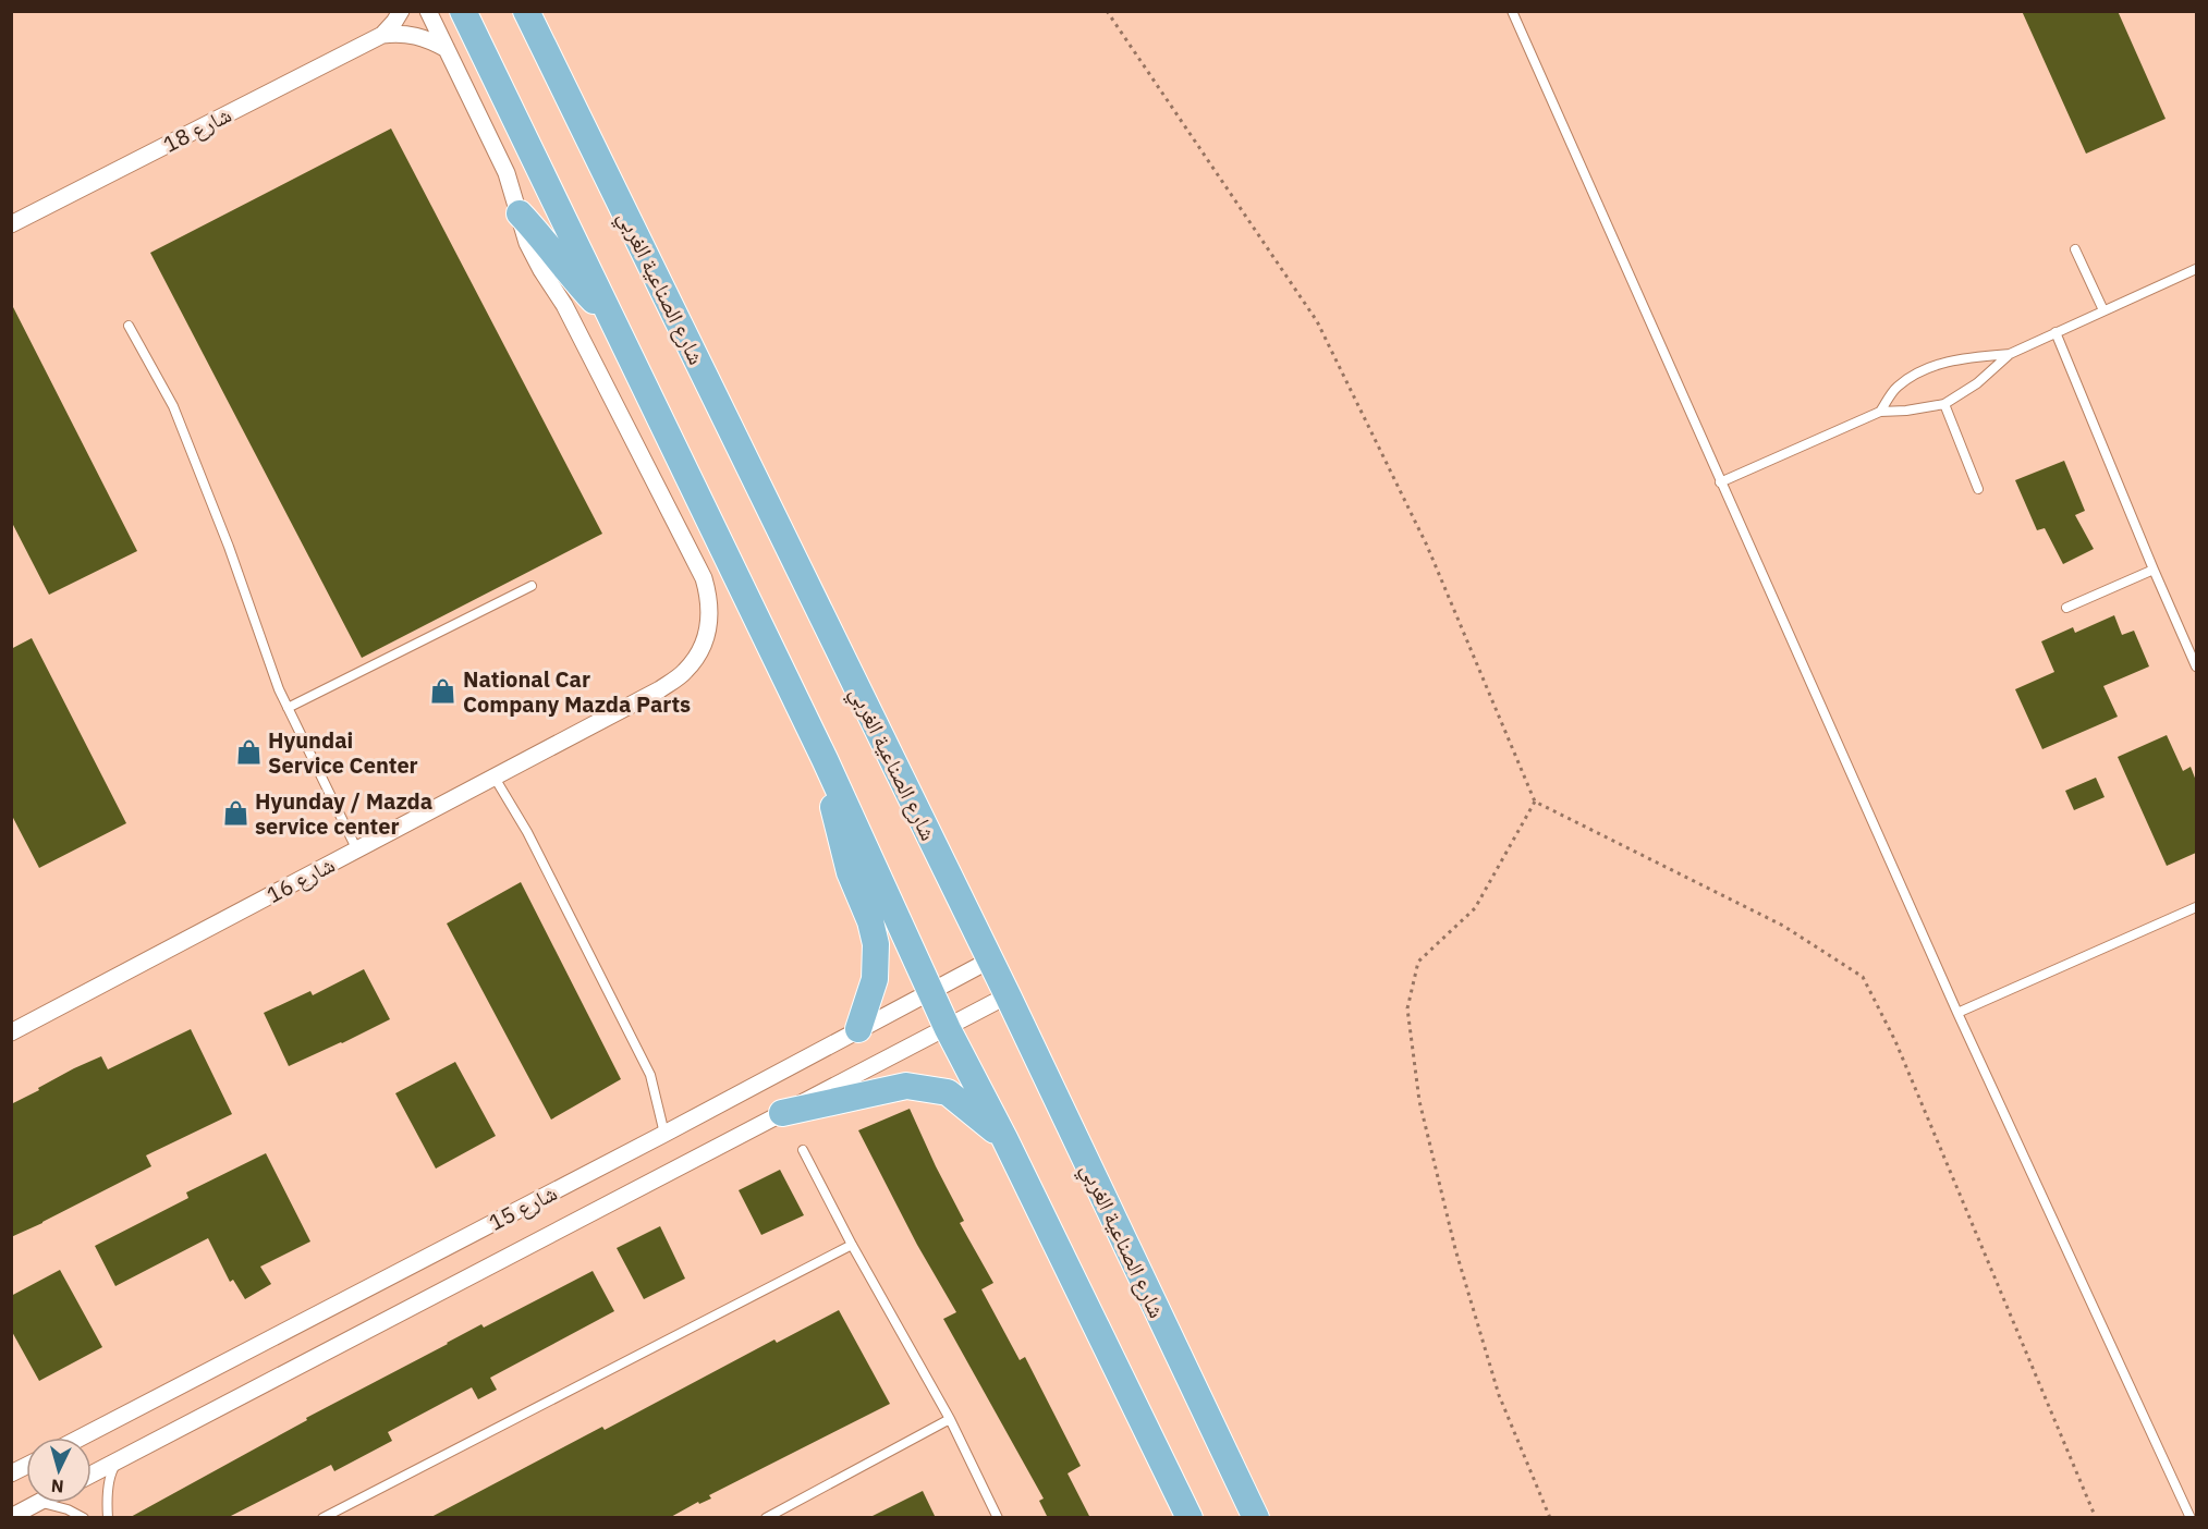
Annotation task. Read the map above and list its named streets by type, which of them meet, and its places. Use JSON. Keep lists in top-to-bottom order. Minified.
{"streets":{"main road":["شارع الصناعية الغربي"],"street":["شارع 18","شارع 16","شارع 15"]},"crossings":[["شارع الصناعية الغربي","شارع 15"]],"places":{"shop":["National Car Company Mazda Parts","Hyundai Service Center","Hyunday / Mazda service center"]},"north":"bottom"}
